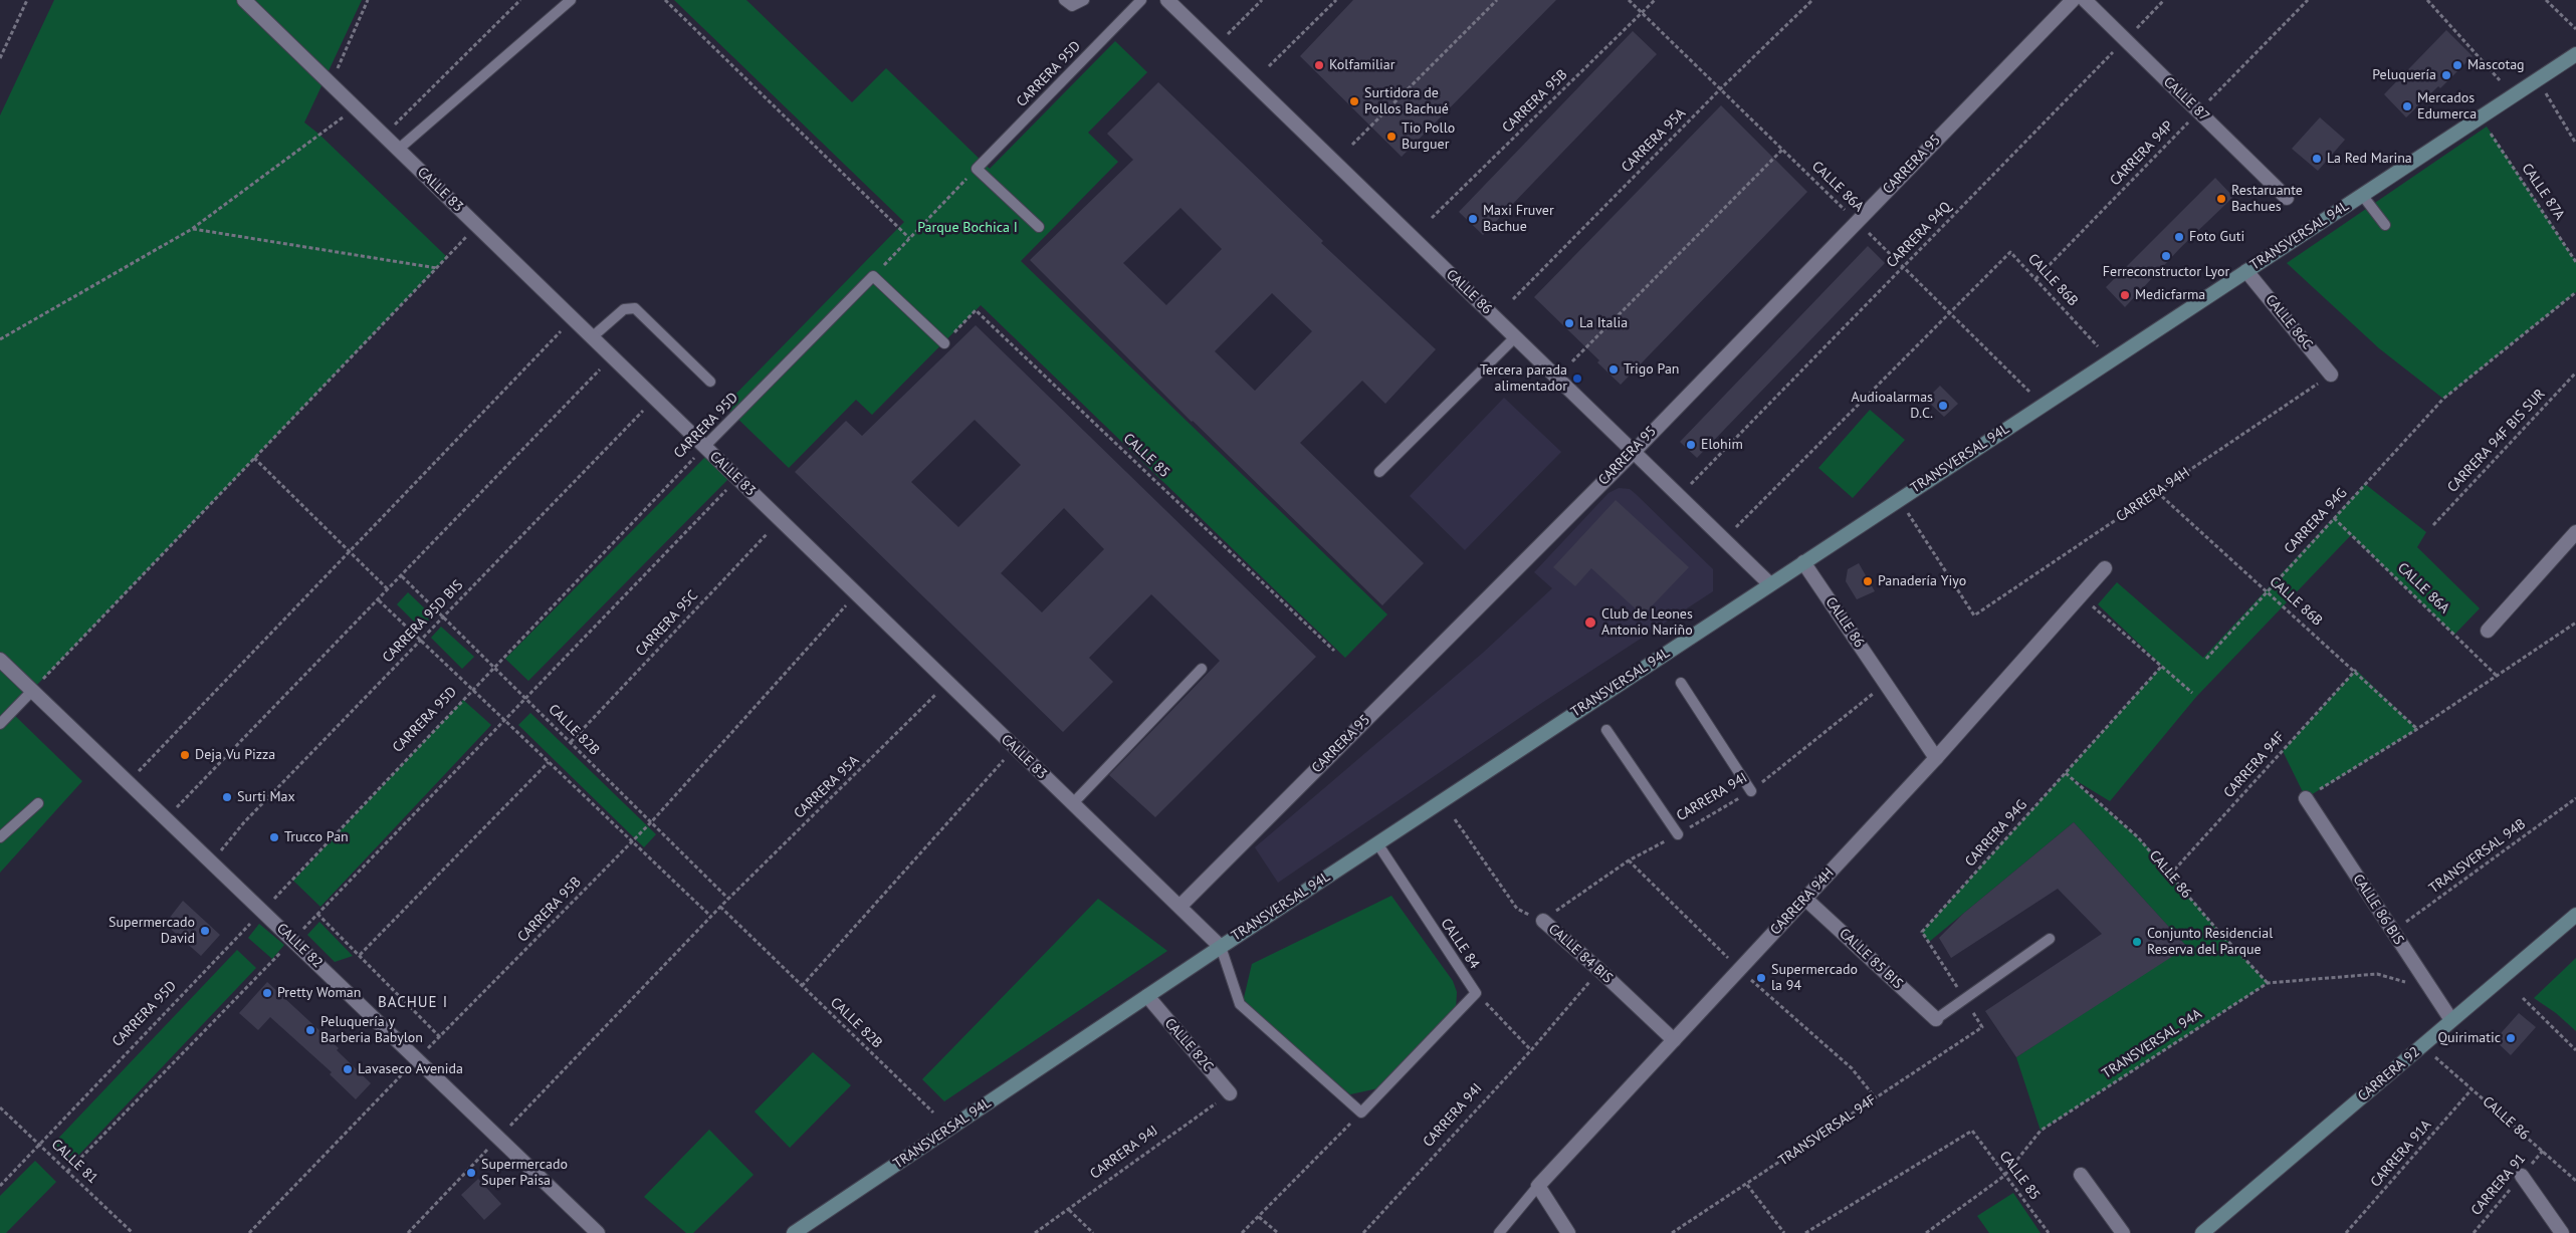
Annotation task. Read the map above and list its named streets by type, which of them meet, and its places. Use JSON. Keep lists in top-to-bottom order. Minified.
{"streets":{"main road":["TRANSVERSAL 94L","CARRERA 92"],"street":["CALLE 87","CARRERA 95","CALLE 83","CALLE 86","CALLE 86C","CARRERA 94H","CALLE 86 BIS","CALLE 82","CALLE 84 BIS","CALLE 85 BIS","CALLE 82C"],"lane":["CARRERA 95D","CALLE 84"],"path":["CARRERA 95B","CARRERA 95A","CARRERA 94P","CALLE 86A","CALLE 87A","CARRERA 94Q","CALLE 86B","CARRERA 94F BIS SUR","CALLE 85","CARRERA 94G","CARRERA 95D BIS","CARRERA 95C","CALLE 82B","CARRERA 94F","CARRERA 94I","TRANSVERSAL 94B","TRANSVERSAL 94A","TRANSVERSAL 94F","CARRERA 94J","CARRERA 91A","CALLE 81","CARRERA 91"]},"crossings":[["CARRERA 95D","CALLE 83"],["CARRERA 95D","CALLE 82B"],["CARRERA 95D","CALLE 82"],["CARRERA 95D","CALLE 81"],["CALLE 87","CARRERA 94P"],["CALLE 87","CARRERA 94Q"],["CARRERA 95B","CALLE 86A"],["CARRERA 95B","CALLE 83"],["CARRERA 95B","CALLE 82B"],["CARRERA 95B","CALLE 82"],["CARRERA 95A","CALLE 86A"],["CARRERA 95A","CALLE 83"],["CARRERA 95A","CALLE 82B"],["CARRERA 95A","CALLE 82"],["CARRERA 94P","CALLE 86B"],["CARRERA 95","CALLE 86A"],["CARRERA 95","CALLE 83"],["CARRERA 95","CALLE 86"],["CALLE 86A","CARRERA 94Q"],["CALLE 86A","CALLE 86B"],["CALLE 86A","CARRERA 94G"],["CALLE 83","TRANSVERSAL 94L"],["CALLE 83","CARRERA 95D BIS"],["CALLE 83","CARRERA 95C"],["TRANSVERSAL 94L","CALLE 86"],["TRANSVERSAL 94L","CALLE 86C"],["TRANSVERSAL 94L","CALLE 84"],["TRANSVERSAL 94L","CALLE 82C"],["CALLE 86B","CARRERA 94H"],["CALLE 86B","CARRERA 94G"],["CALLE 86B","CARRERA 94F"],["CALLE 86","CARRERA 94H"],["CALLE 86","CARRERA 94G"],["CALLE 86","CARRERA 94F"],["CALLE 86","CARRERA 94I"],["CALLE 86","TRANSVERSAL 94A"],["CALLE 86","CARRERA 91A"],["CALLE 86","CARRERA 91"],["CALLE 86C","CARRERA 94H"],["CALLE 85","TRANSVERSAL 94A"],["CARRERA 94H","CALLE 84 BIS"],["CARRERA 94H","CALLE 85 BIS"],["CARRERA 94G","TRANSVERSAL 94F"],["CARRERA 95D BIS","CALLE 82B"],["CARRERA 95D BIS","CALLE 82"],["CARRERA 95C","CALLE 82B"],["CARRERA 94I","CALLE 84 BIS"],["TRANSVERSAL 94B","CALLE 86 BIS"],["CALLE 86 BIS","TRANSVERSAL 94A"],["CALLE 86 BIS","CARRERA 92"],["CALLE 82C","CARRERA 94J"]],"districts":["BACHUE I"],"parks":["Parque Bochica I"],"places":["Kolfamiliar","Mascotag","Peluquería","Surtidora de Pollos Bachué","Mercados Edumerca","Tio Pollo Burguer","La Red Marina","Restaruante Bachues","Maxi Fruver Bachue","Foto Guti","Ferreconstructor Lyor","Medicfarma","La Italia","Trigo Pan","Tercera parada alimentador","Audioalarmas D.C.","Elohim","Panadería Yiyo","Club de Leones Antonio Nariño","Deja Vu Pizza","Surti Max","Trucco Pan","Supermercado David","Conjunto Residencial Reserva del Parque","Supermercado la 94","Pretty Woman","Peluquería y Barberia Babylon","Quirimatic","Lavaseco Avenida","Supermercado Super Paisa"]}
